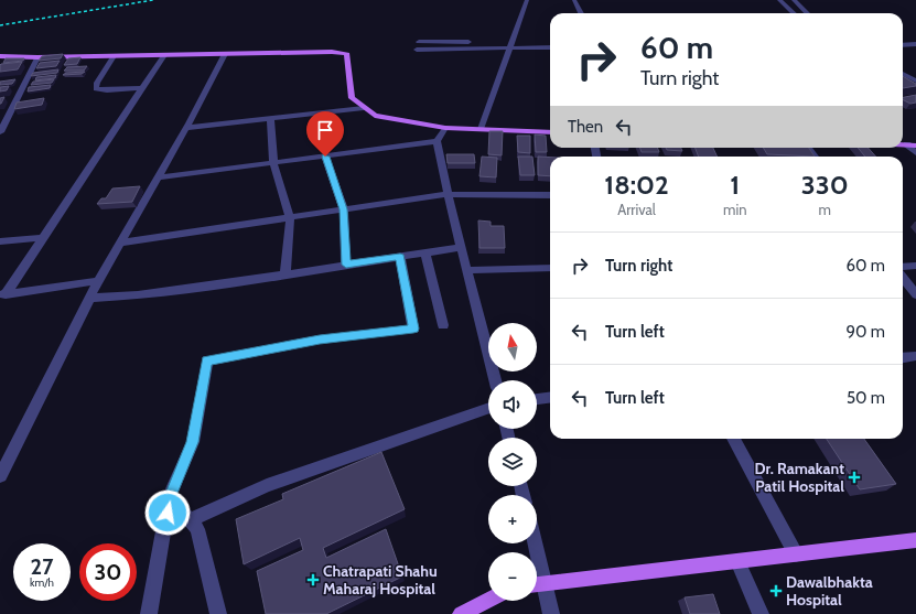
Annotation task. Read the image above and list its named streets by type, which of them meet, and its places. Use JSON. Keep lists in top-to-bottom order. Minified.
{"places":{"health":["Dr. Ramakant Patil Hospital","Chatrapati Shahu Maharaj Hospital","Dawalbhakta Hospital"]},"north":"top","page":{"turn":["60 m","Turn right"],"then":"Then","eta":["18:02","Arrival","1","min","330","m"],"list":[{"name":"Turn right","value":"60 m"},{"name":"Turn left","value":"90 m"},{"name":"Turn left","value":"50 m"}],"map_buttons":["+","−"],"speed":"27 km/h","limit":"30"}}
